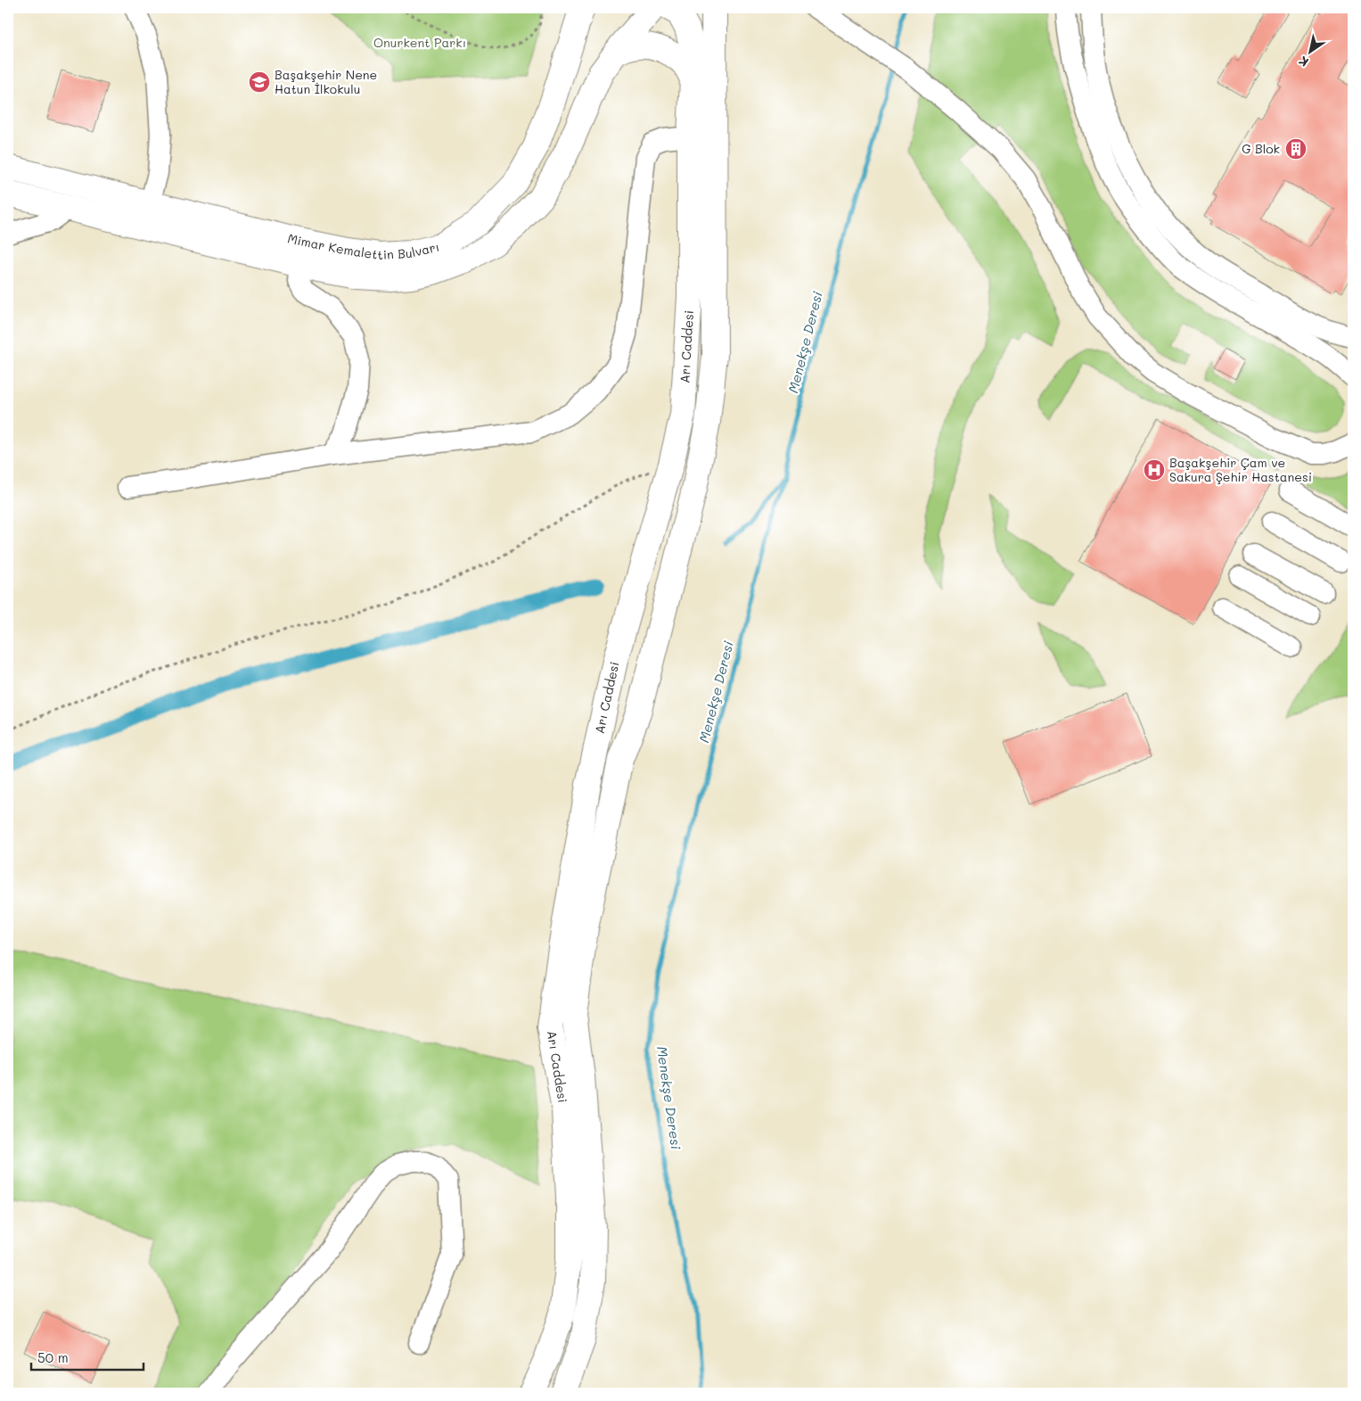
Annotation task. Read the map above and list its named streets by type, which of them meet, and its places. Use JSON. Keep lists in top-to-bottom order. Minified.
{"streets":{"main road":["Mimar Kemalettin Bulvarı","Arı Caddesi"]},"water":["Menekşe Deresi"],"parks":["Onurkent Parkı"],"places":{"school or university":["Başakşehir Nene Hatun İlkokulu"],"building":["G Blok"],"hospital":["Başakşehir Çam ve Sakura Şehir Hastanesi"]},"scale_bar":"50 m","north":"bottom left"}
